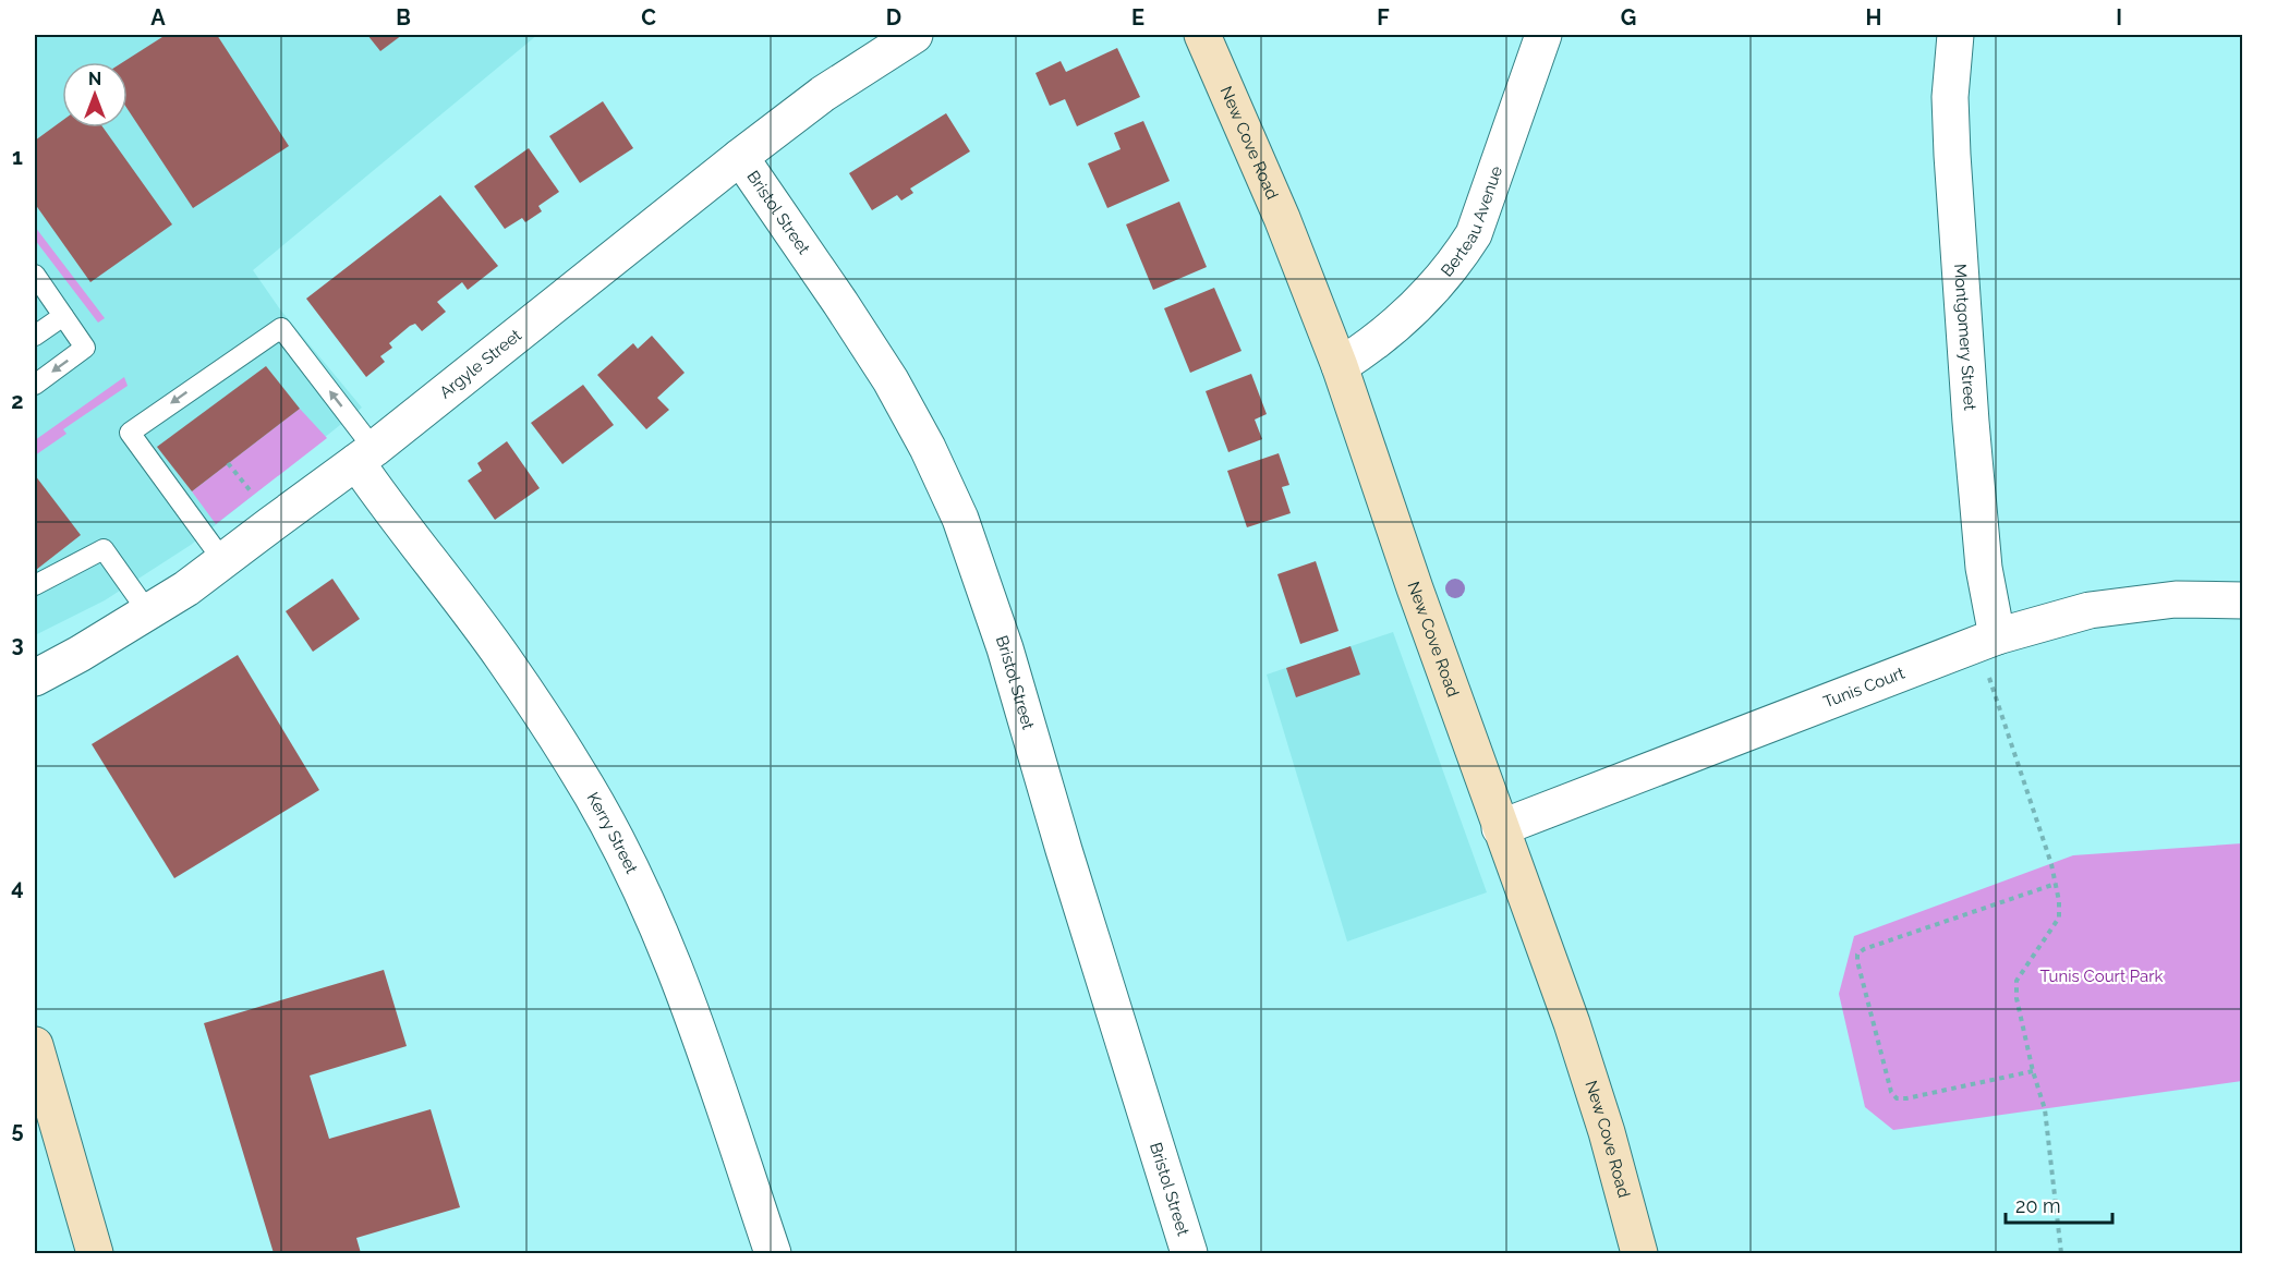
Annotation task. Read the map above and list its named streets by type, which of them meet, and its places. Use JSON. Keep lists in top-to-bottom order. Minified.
{"streets":{"street":["New Cove Road","Bristol Street","Berteau Avenue","Montgomery Street","Argyle Street","Tunis Court","Kerry Street"]},"crossings":[["New Cove Road","Berteau Avenue"],["New Cove Road","Tunis Court"],["Bristol Street","Argyle Street"],["Montgomery Street","Tunis Court"],["Argyle Street","Kerry Street"]],"parks":["Tunis Court Park"],"scale_bar":"20 m","north":"top","grid":{"columns":["A","B","C","D","E","F","G","H","I"],"rows":["1","2","3","4","5"]}}
